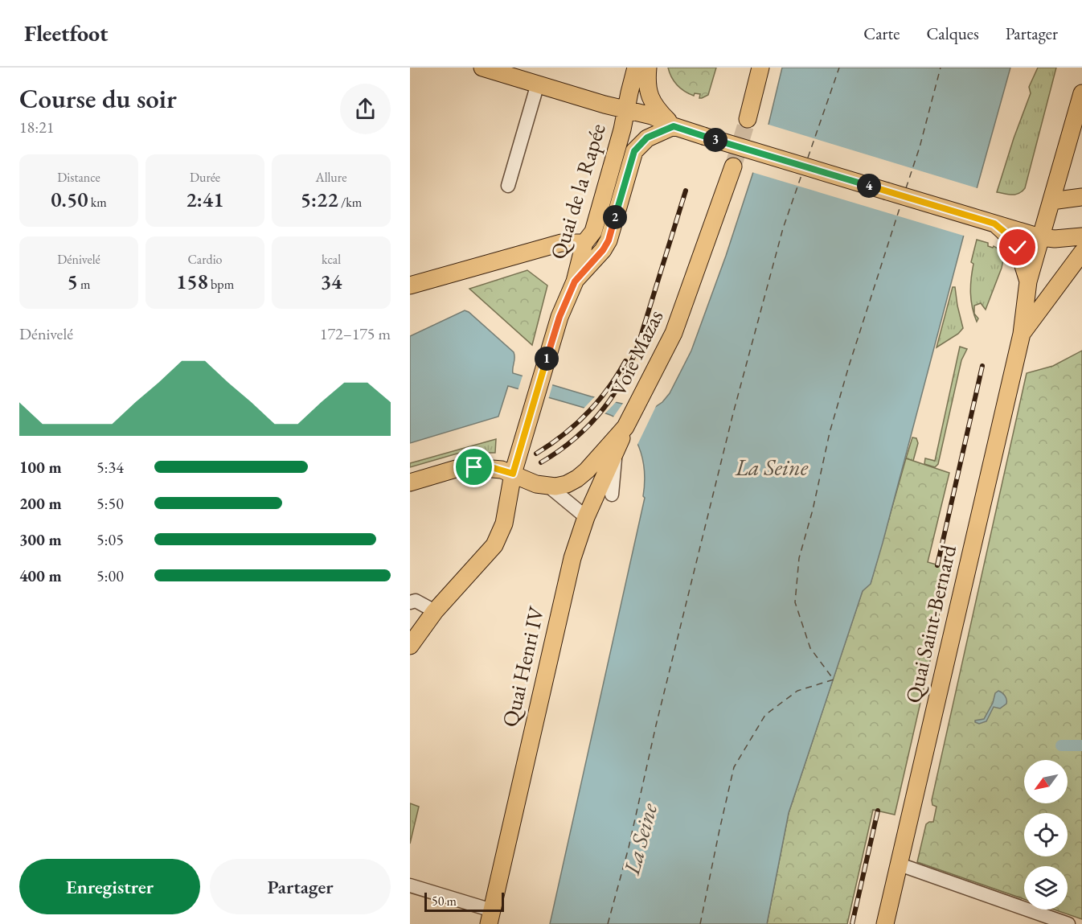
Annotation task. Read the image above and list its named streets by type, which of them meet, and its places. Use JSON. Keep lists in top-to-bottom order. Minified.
{"streets":{"main road":["Quai de la Rapée","Voie Mazas","Quai Saint-Bernard","Quai Henri IV"]},"crossings":[["Voie Mazas","Quai Henri IV"]],"water":["La Seine"],"scale_bar":"50 m","north":"bottom left","page":{"header":"Fleetfoot","nav":["Carte","Calques","Partager"],"heading":["Course du soir","18:21"],"pins":["3","4","2","1"],"stats":[["Distance","0.50 km"],["Durée","2:41"],["Allure","5:22 /km"],["Dénivelé","5 m"],["Cardio","158 bpm"],["kcal","34"]],"chart":["Dénivelé","172–175 m"],"list":[{"name":"100 m","note":"5:34"},{"name":"200 m","note":"5:50"},{"name":"300 m","note":"5:05"},{"name":"400 m","note":"5:00"}],"buttons":["Enregistrer","Partager"],"scale":"50 m"}}
